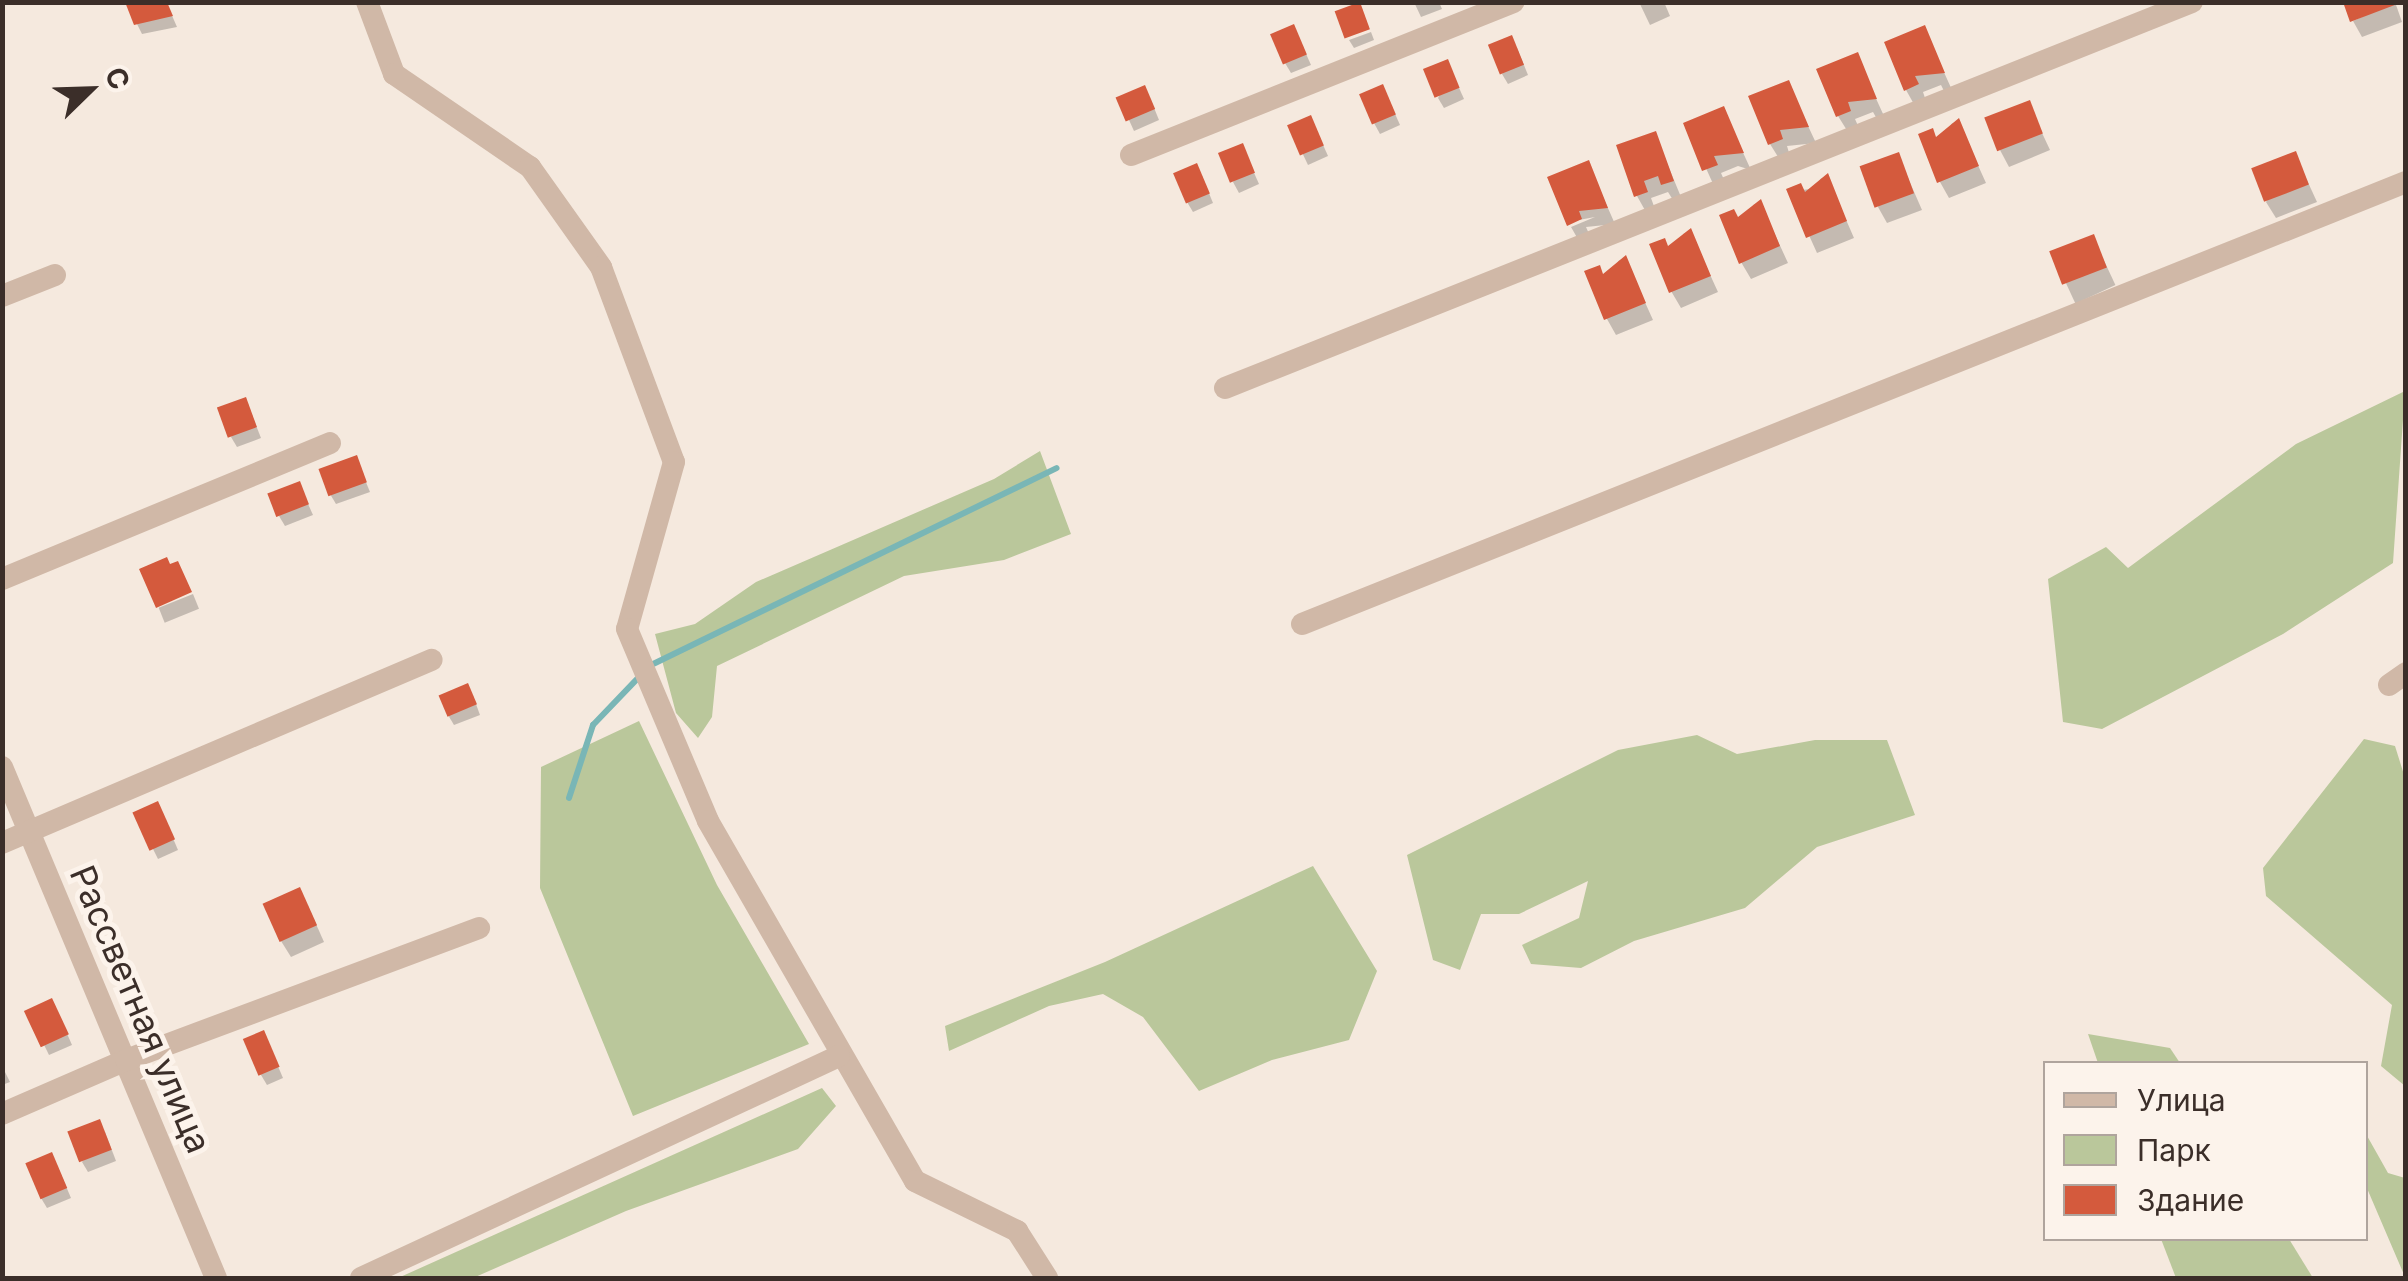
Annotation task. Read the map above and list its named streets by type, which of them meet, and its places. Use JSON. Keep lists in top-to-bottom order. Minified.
{"streets":{"street":["Рассветная улица"]},"legend":["Улица","Парк","Здание"],"north":"top right"}
